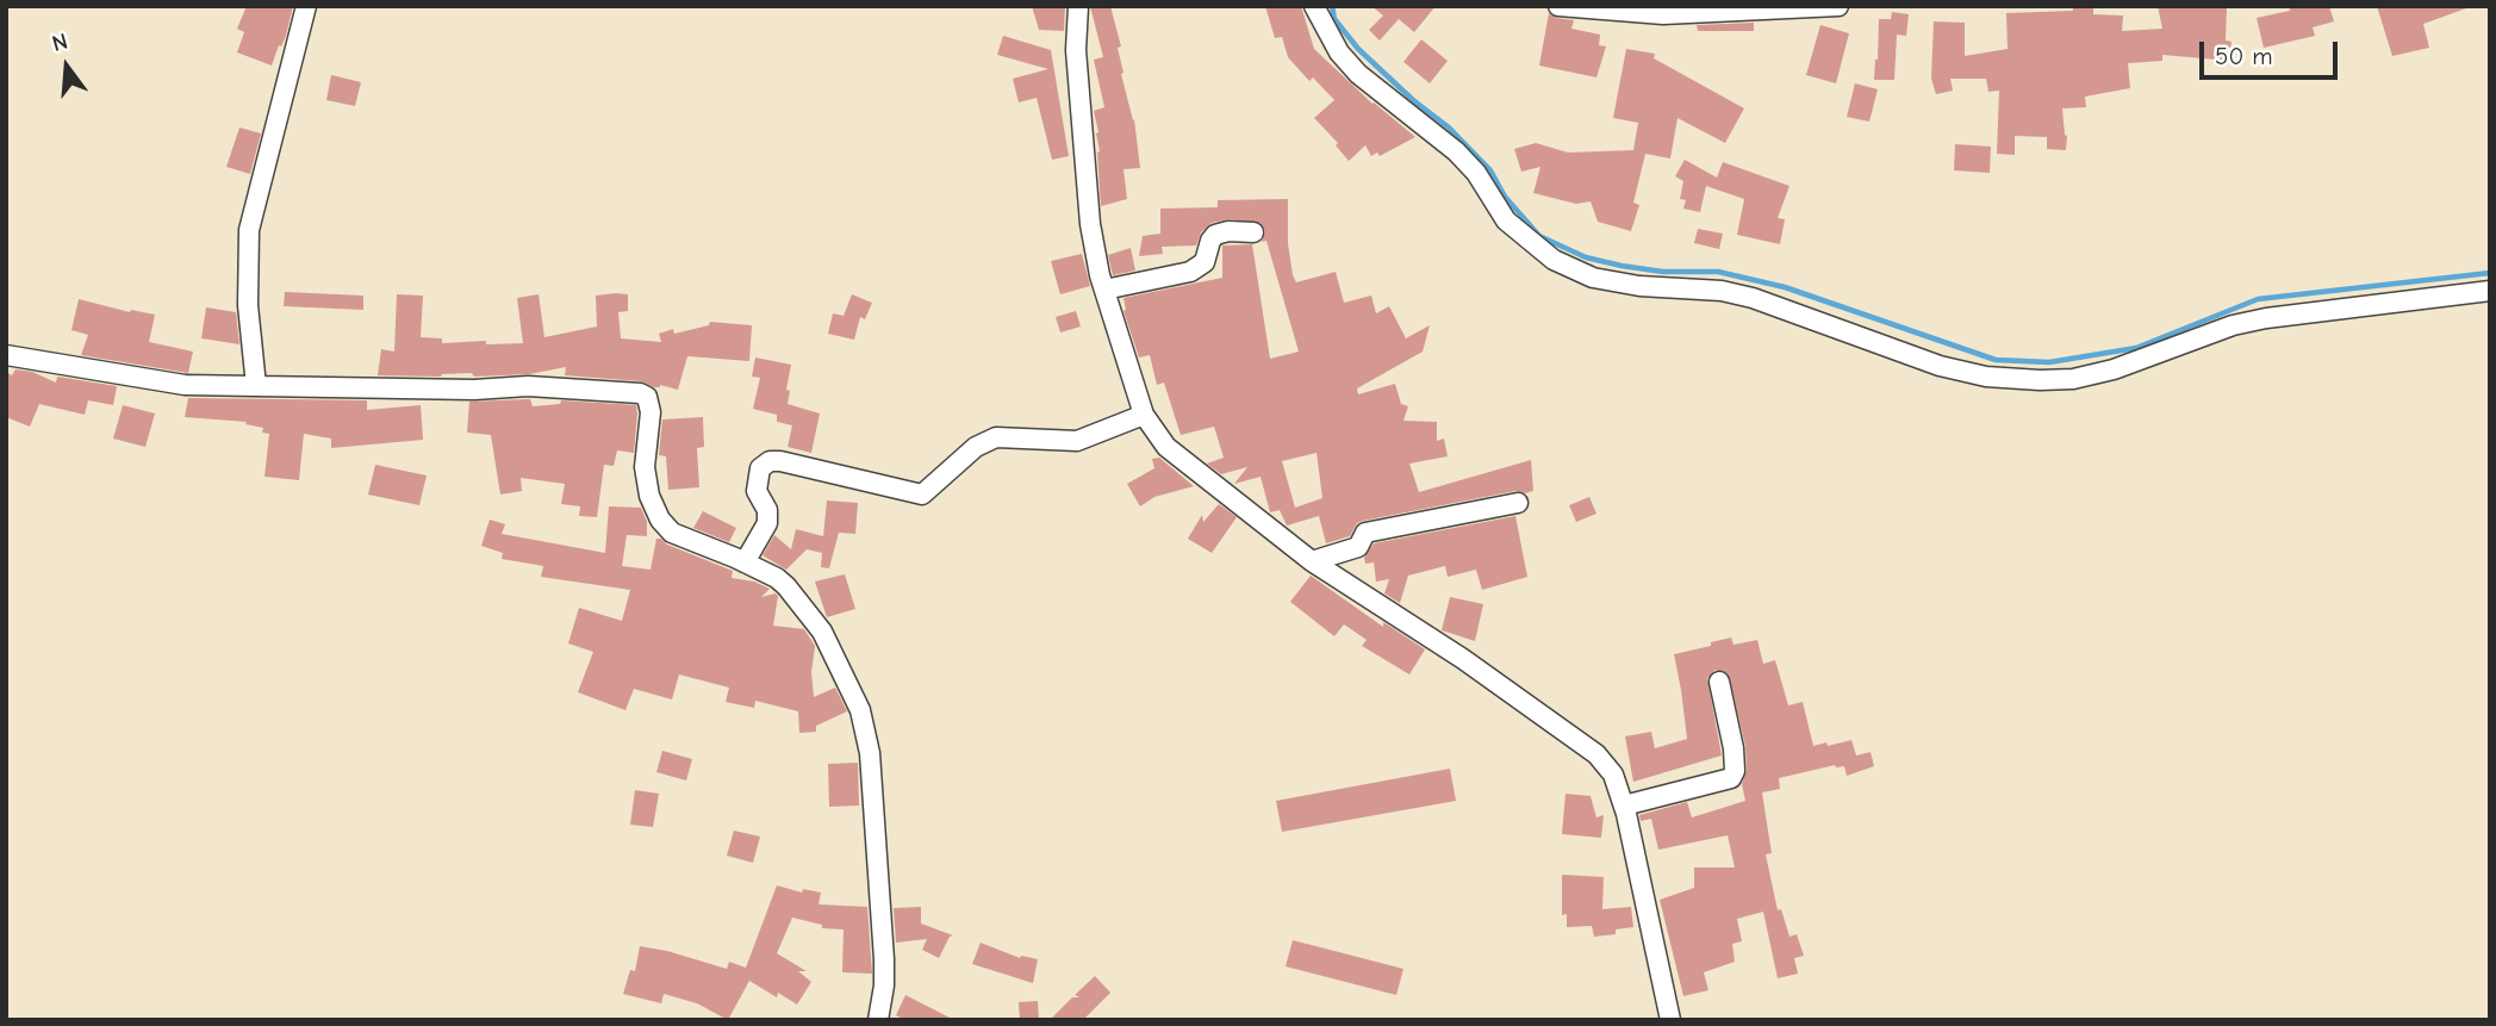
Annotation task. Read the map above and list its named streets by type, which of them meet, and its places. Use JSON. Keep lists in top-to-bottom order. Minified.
{"scale_bar":"50 m","north":"top"}
